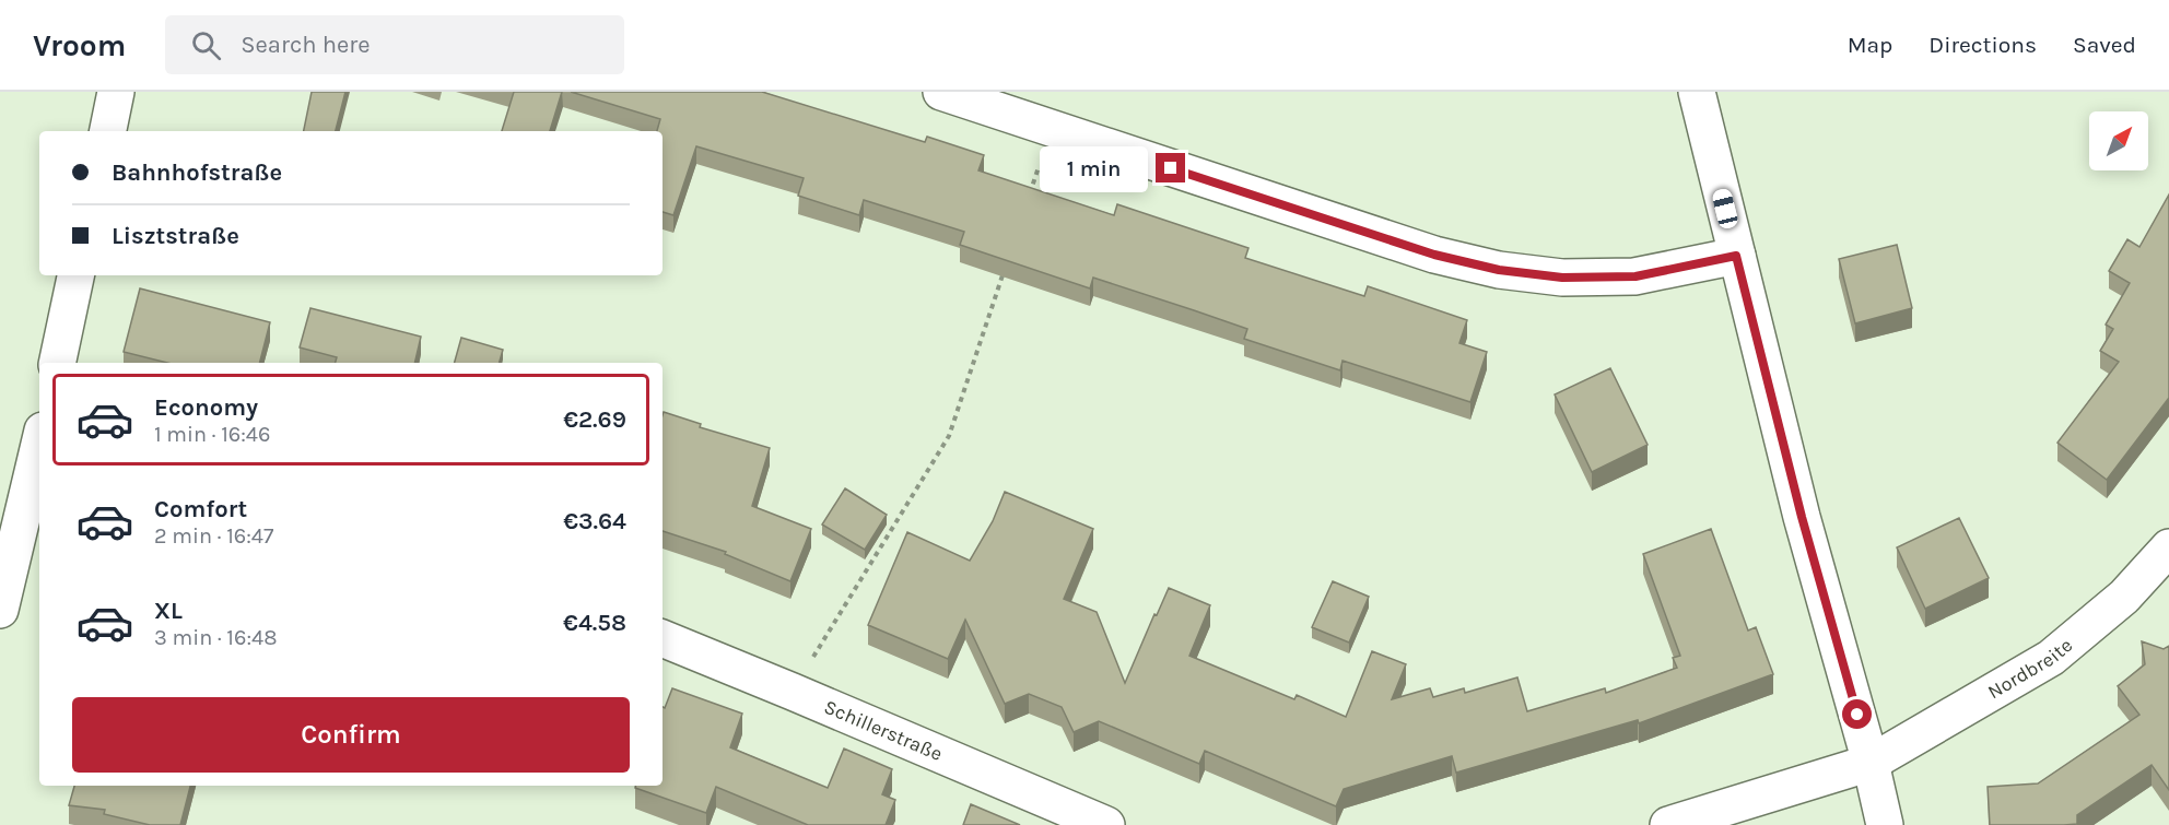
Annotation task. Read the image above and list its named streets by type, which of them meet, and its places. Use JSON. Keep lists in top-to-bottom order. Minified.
{"streets":{"street":["Nordbreite","Schillerstraße"]},"north":"top right","page":{"header":"Vroom","search":"Search here","nav":["Map","Directions","Saved"],"banner":["Bahnhofstraße","Lisztstraße"],"bubble":"1 min","list":[{"name":"Economy","note":"1 min · 16:46","value":"€2.69"},{"name":"Comfort","note":"2 min · 16:47","value":"€3.64"},{"name":"XL","note":"3 min · 16:48","value":"€4.58"}],"buttons":"Confirm"}}
